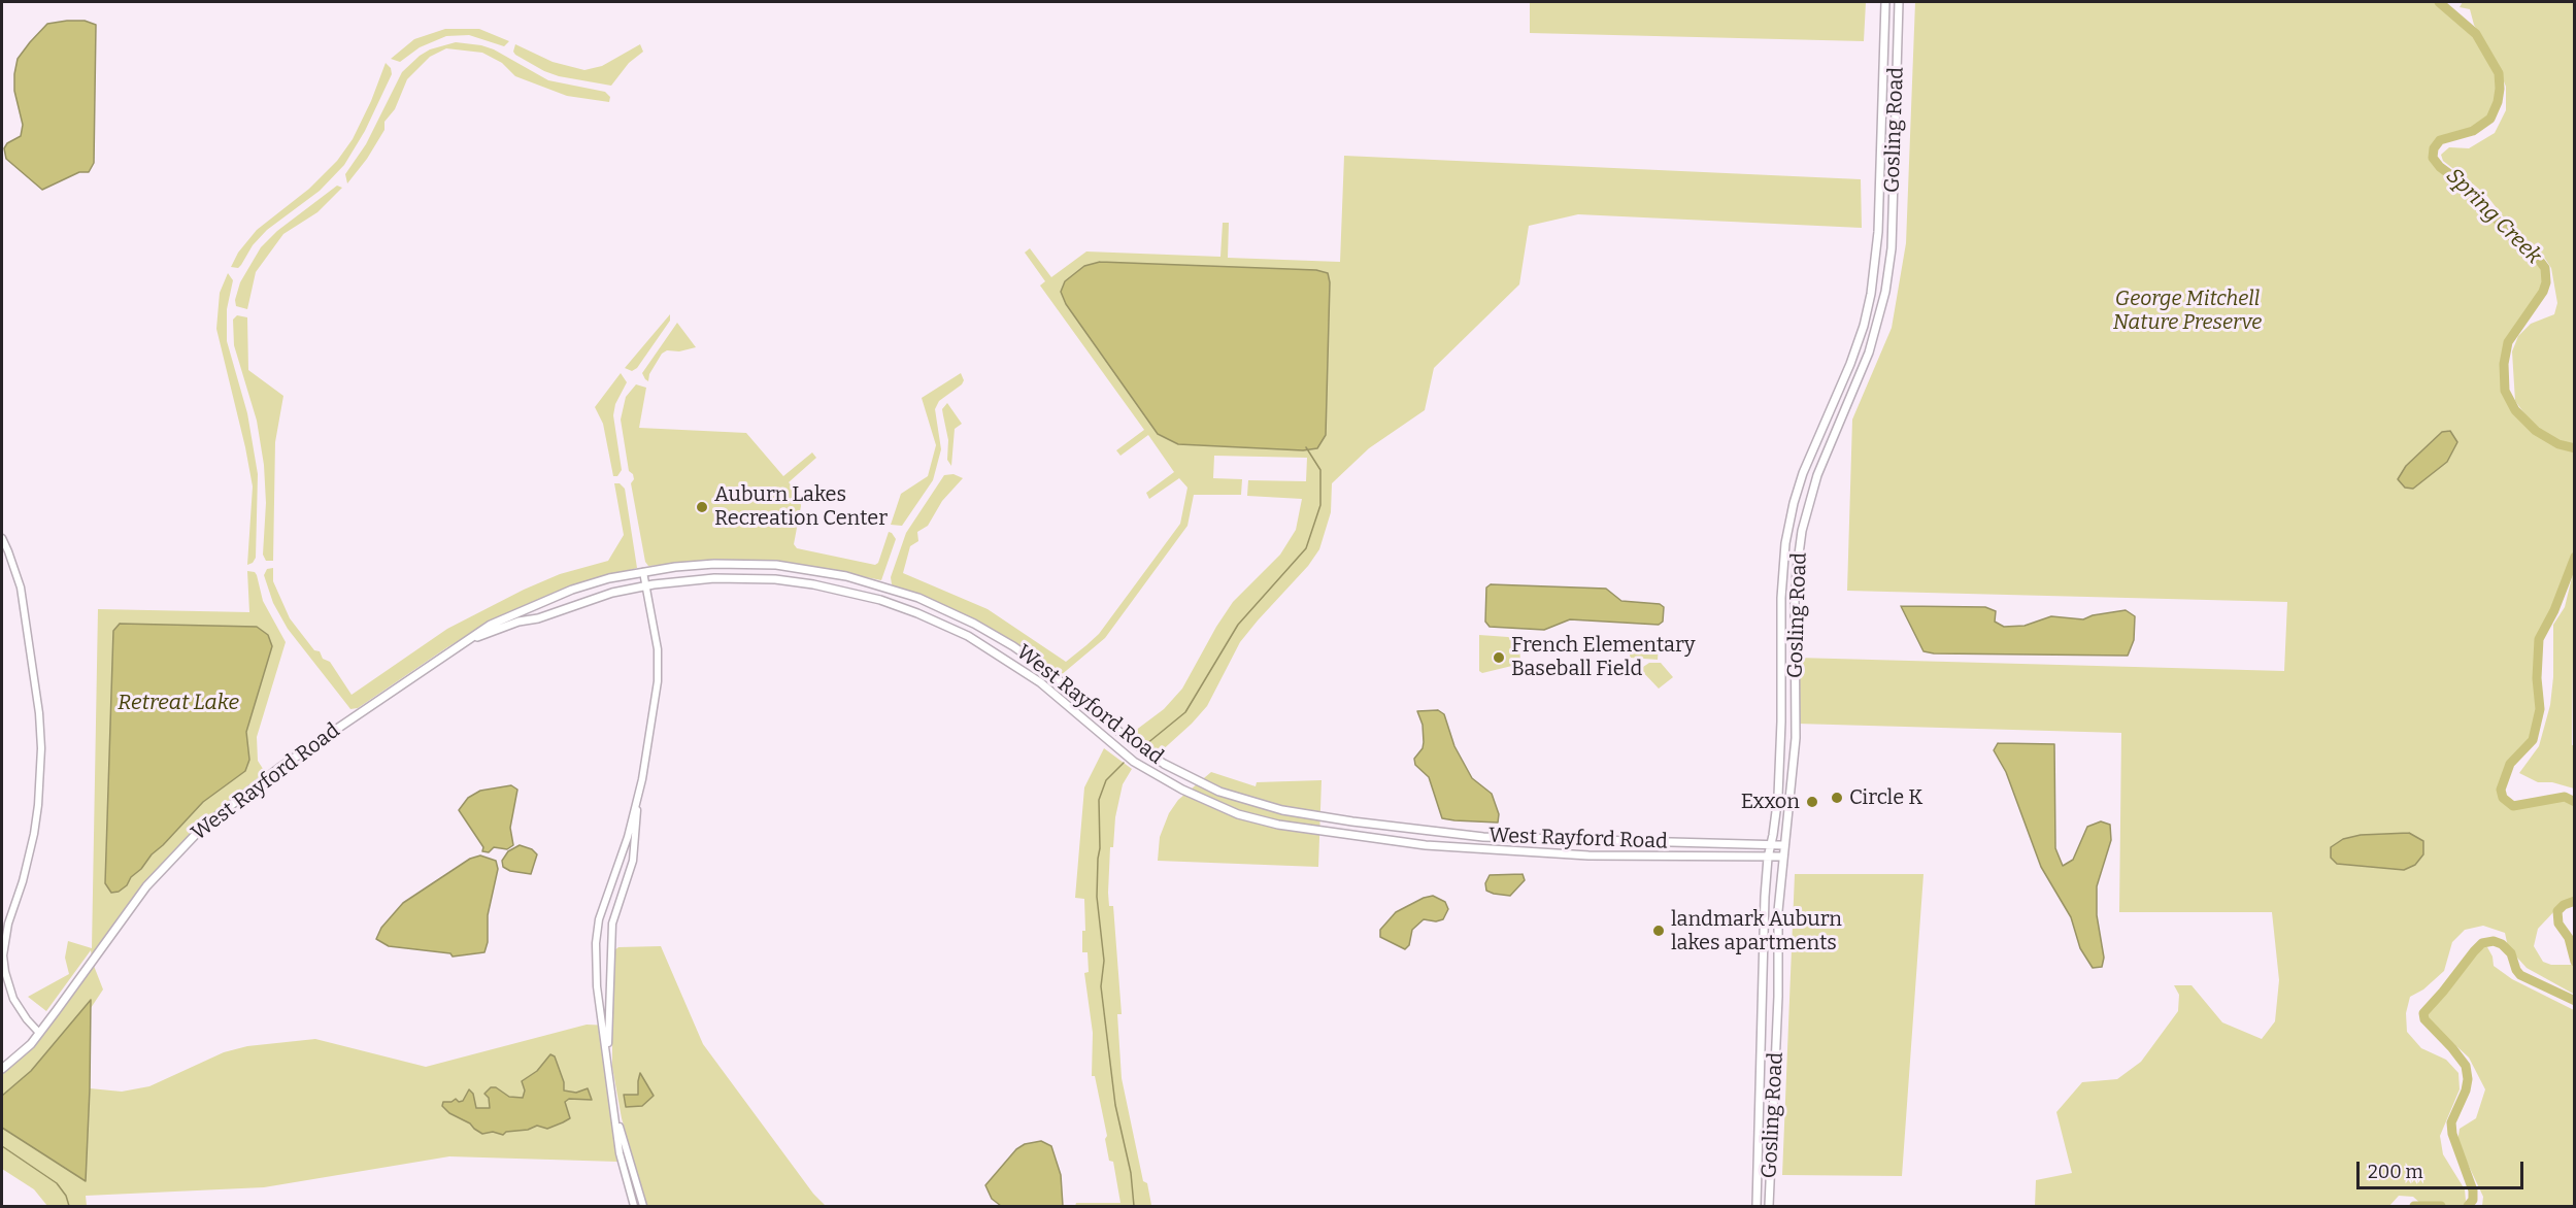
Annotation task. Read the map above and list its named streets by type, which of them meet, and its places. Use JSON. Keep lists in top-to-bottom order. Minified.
{"streets":{"main road":["Gosling Road","West Rayford Road"]},"crossings":[["Gosling Road","West Rayford Road"]],"water":["Spring Creek","Retreat Lake"],"parks":["George Mitchell Nature Preserve"],"places":["Auburn Lakes Recreation Center","French Elementary Baseball Field","Circle K","Exxon","landmark Auburn lakes apartments"],"scale_bar":"200 m"}
